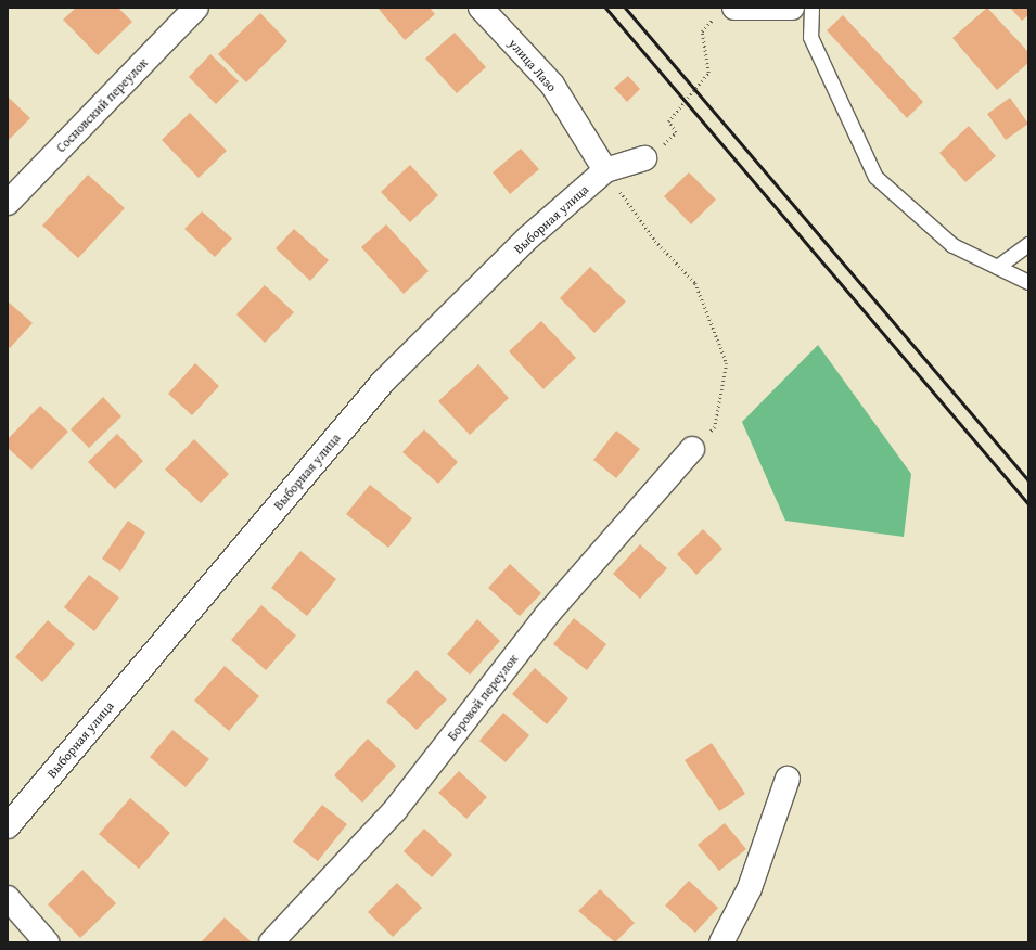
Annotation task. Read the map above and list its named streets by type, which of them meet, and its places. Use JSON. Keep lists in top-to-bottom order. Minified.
{"streets":{"street":["улица Лазо","Сосновский переулок","Выборная улица","Боровой переулок"]},"crossings":[["улица Лазо","Выборная улица"]]}
